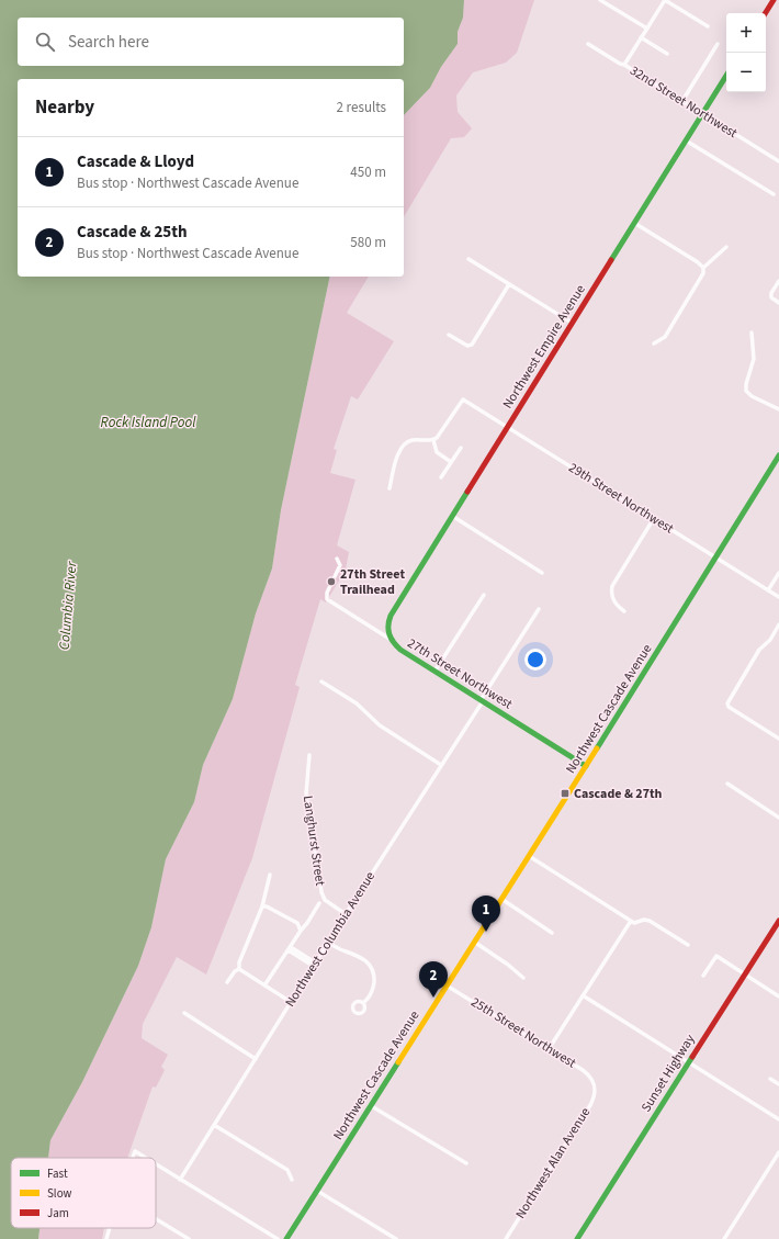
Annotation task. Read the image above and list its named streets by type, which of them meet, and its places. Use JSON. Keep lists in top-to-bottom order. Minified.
{"streets":{"main road":["Northwest Empire Avenue","27th Street Northwest","Northwest Cascade Avenue","Sunset Highway"],"street":["32nd Street Northwest","29th Street Northwest","Langhurst Street","Northwest Columbia Avenue","25th Street Northwest","Northwest Alan Avenue"]},"crossings":[["32nd Street Northwest","Northwest Empire Avenue"],["Northwest Empire Avenue","29th Street Northwest"],["Northwest Empire Avenue","27th Street Northwest"],["29th Street Northwest","Northwest Cascade Avenue"],["27th Street Northwest","Northwest Cascade Avenue"],["27th Street Northwest","Northwest Columbia Avenue"],["Northwest Cascade Avenue","25th Street Northwest"],["Langhurst Street","Northwest Columbia Avenue"],["25th Street Northwest","Northwest Alan Avenue"]],"water":["Rock Island Pool","Columbia River"],"places":{"other":["27th Street Trailhead"],"transit":["Cascade & 27th"]},"legend":["Fast","Slow","Jam"],"page":{"map_buttons":["+","−"],"search":"Search here","heading":["Nearby","2 results"],"list":[{"mark":"1","name":"Cascade & Lloyd","note":"Bus stop · Northwest Cascade Avenue","value":"450 m"},{"mark":"2","name":"Cascade & 25th","note":"Bus stop · Northwest Cascade Avenue","value":"580 m"}],"pins":["1","2"]}}
